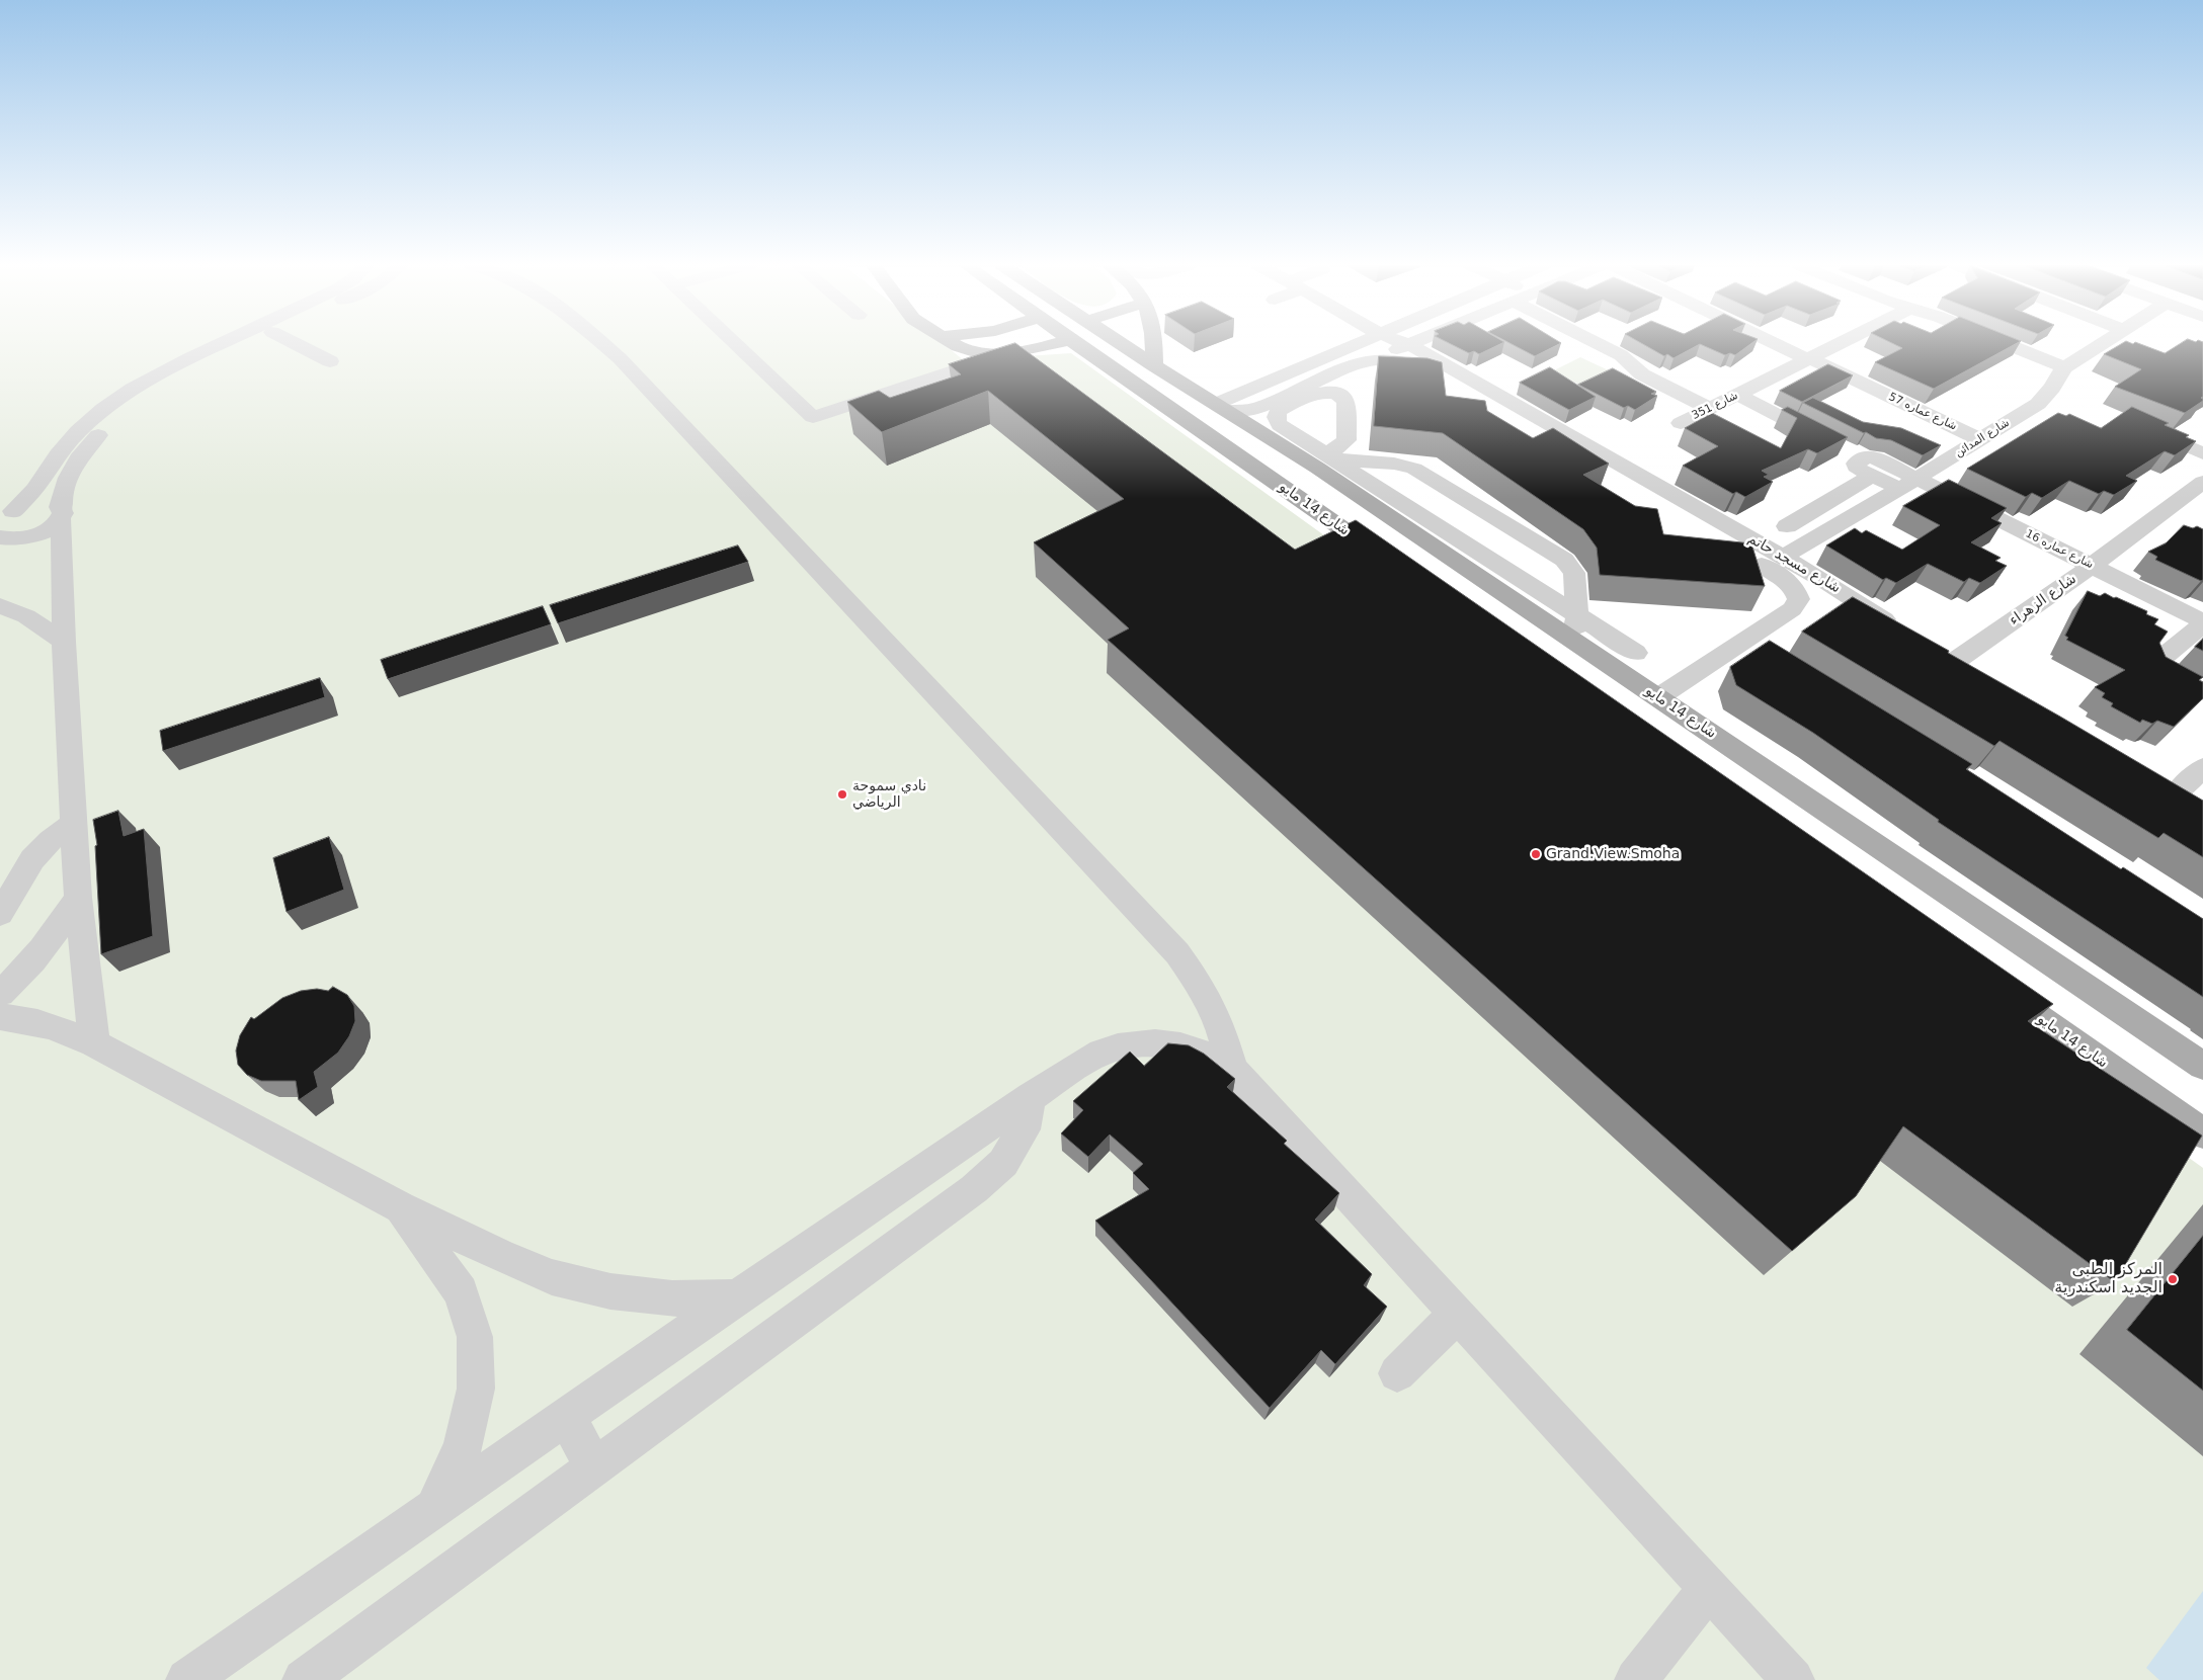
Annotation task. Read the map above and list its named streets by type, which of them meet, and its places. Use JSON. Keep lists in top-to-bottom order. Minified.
{"streets":{"main road":["شارع 14 مايو"],"street":["شارع 351","شارع عماره 57","شارع المدائن","شارع عماره 16","شارع مسجد حاتم","شارع الزهراء"]},"crossings":[["شارع 351","شارع عماره 57"],["شارع عماره 57","شارع المدائن"],["شارع المدائن","شارع عماره 16"],["شارع المدائن","شارع مسجد حاتم"],["شارع عماره 16","شارع الزهراء"]],"places":["نادي سموحة الرياضي","Grand.View.Smoha","المركز الطبى الجديد اسكندرية"]}
